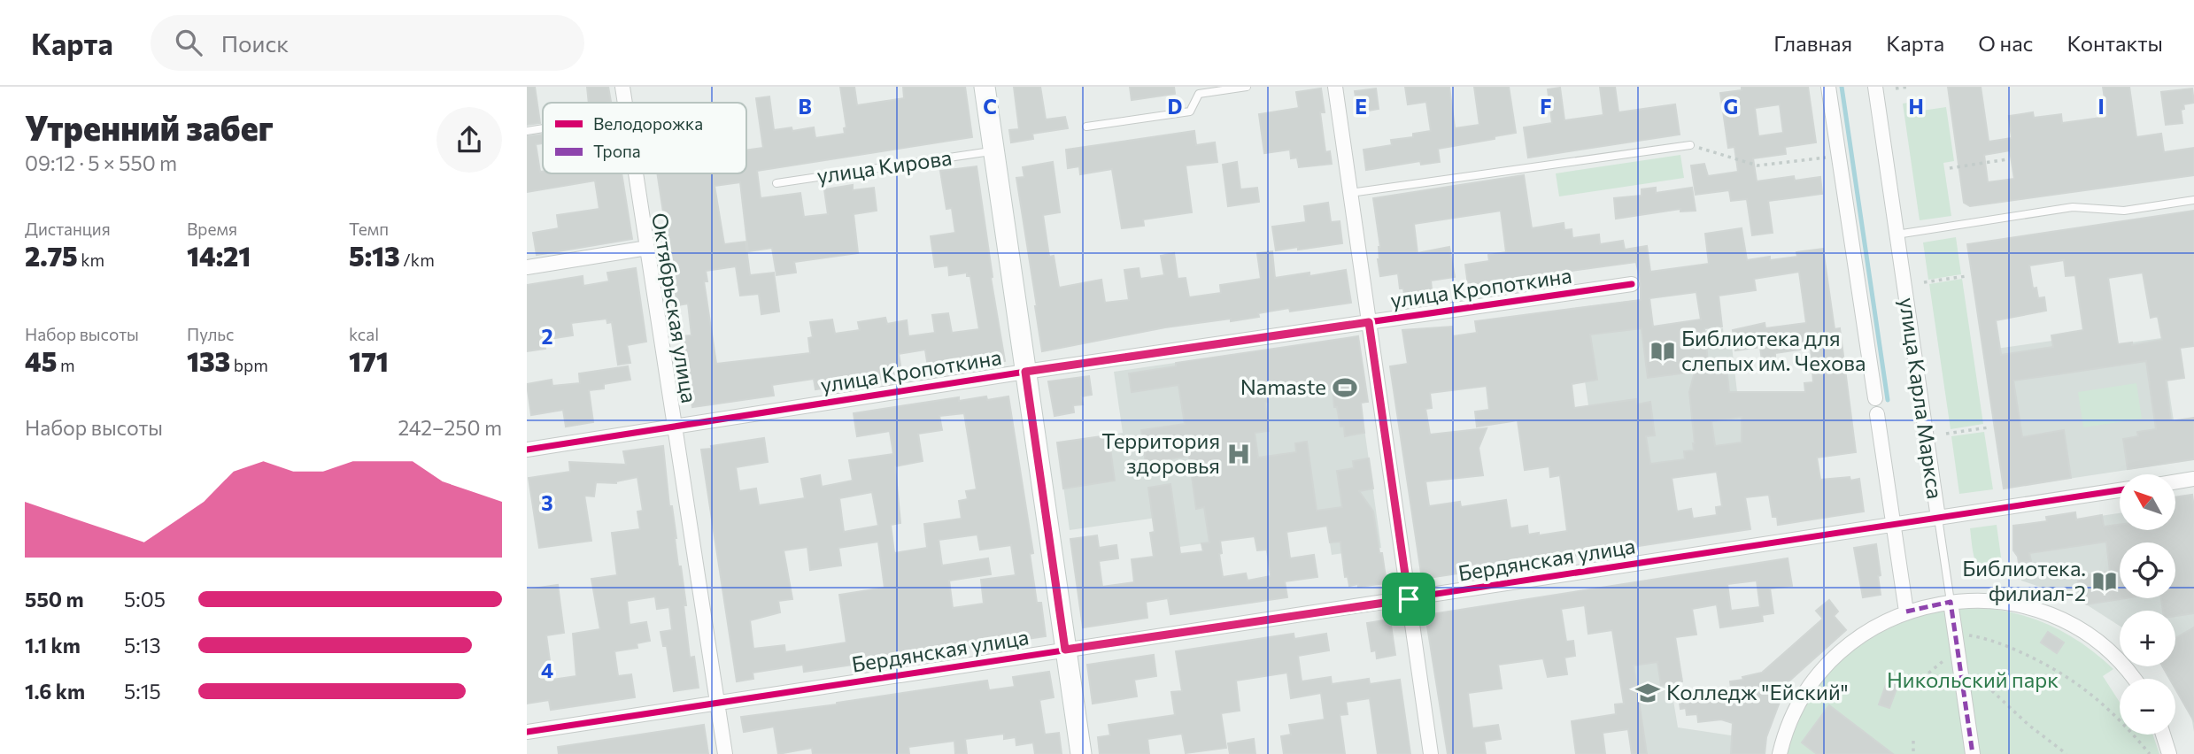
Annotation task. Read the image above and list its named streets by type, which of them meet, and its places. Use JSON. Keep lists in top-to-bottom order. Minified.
{"streets":{"street":["улица Кропоткина","Октябрьская улица","улица Карла Маркса","Бердянская улица"],"lane":["улица Кирова"]},"crossings":[["улица Кропоткина","Октябрьская улица"],["Октябрьская улица","Бердянская улица"],["улица Карла Маркса","Бердянская улица"]],"parks":["Никольский парк"],"places":{"library":["Библиотека для слепых им. Чехова","Библиотека. филиал-2"],"sports":["Namaste"],"hospital":["Территория здоровья"],"school or university":["Колледж \"Ейский\""]},"legend":["Велодорожка","Тропа"],"north":"top left","page":{"header":"Карта","search":"Поиск","nav":["Главная","Карта","О нас","Контакты"],"heading":["Утренний забег","09:12 · 5 × 550 m"],"stats":[["Дистанция","2.75 km"],["Время","14:21"],["Темп","5:13 /km"],["Набор высоты","45 m"],["Пульс","133 bpm"],["kcal","171"]],"chart":["Набор высоты","242–250 m"],"map_buttons":["+","−"],"list":[{"name":"550 m","note":"5:05"},{"name":"1.1 km","note":"5:13"},{"name":"1.6 km","note":"5:15"}]},"grid":{"columns":["B","C","D","E","F","G","H","I"],"rows":["2","3","4"]}}
